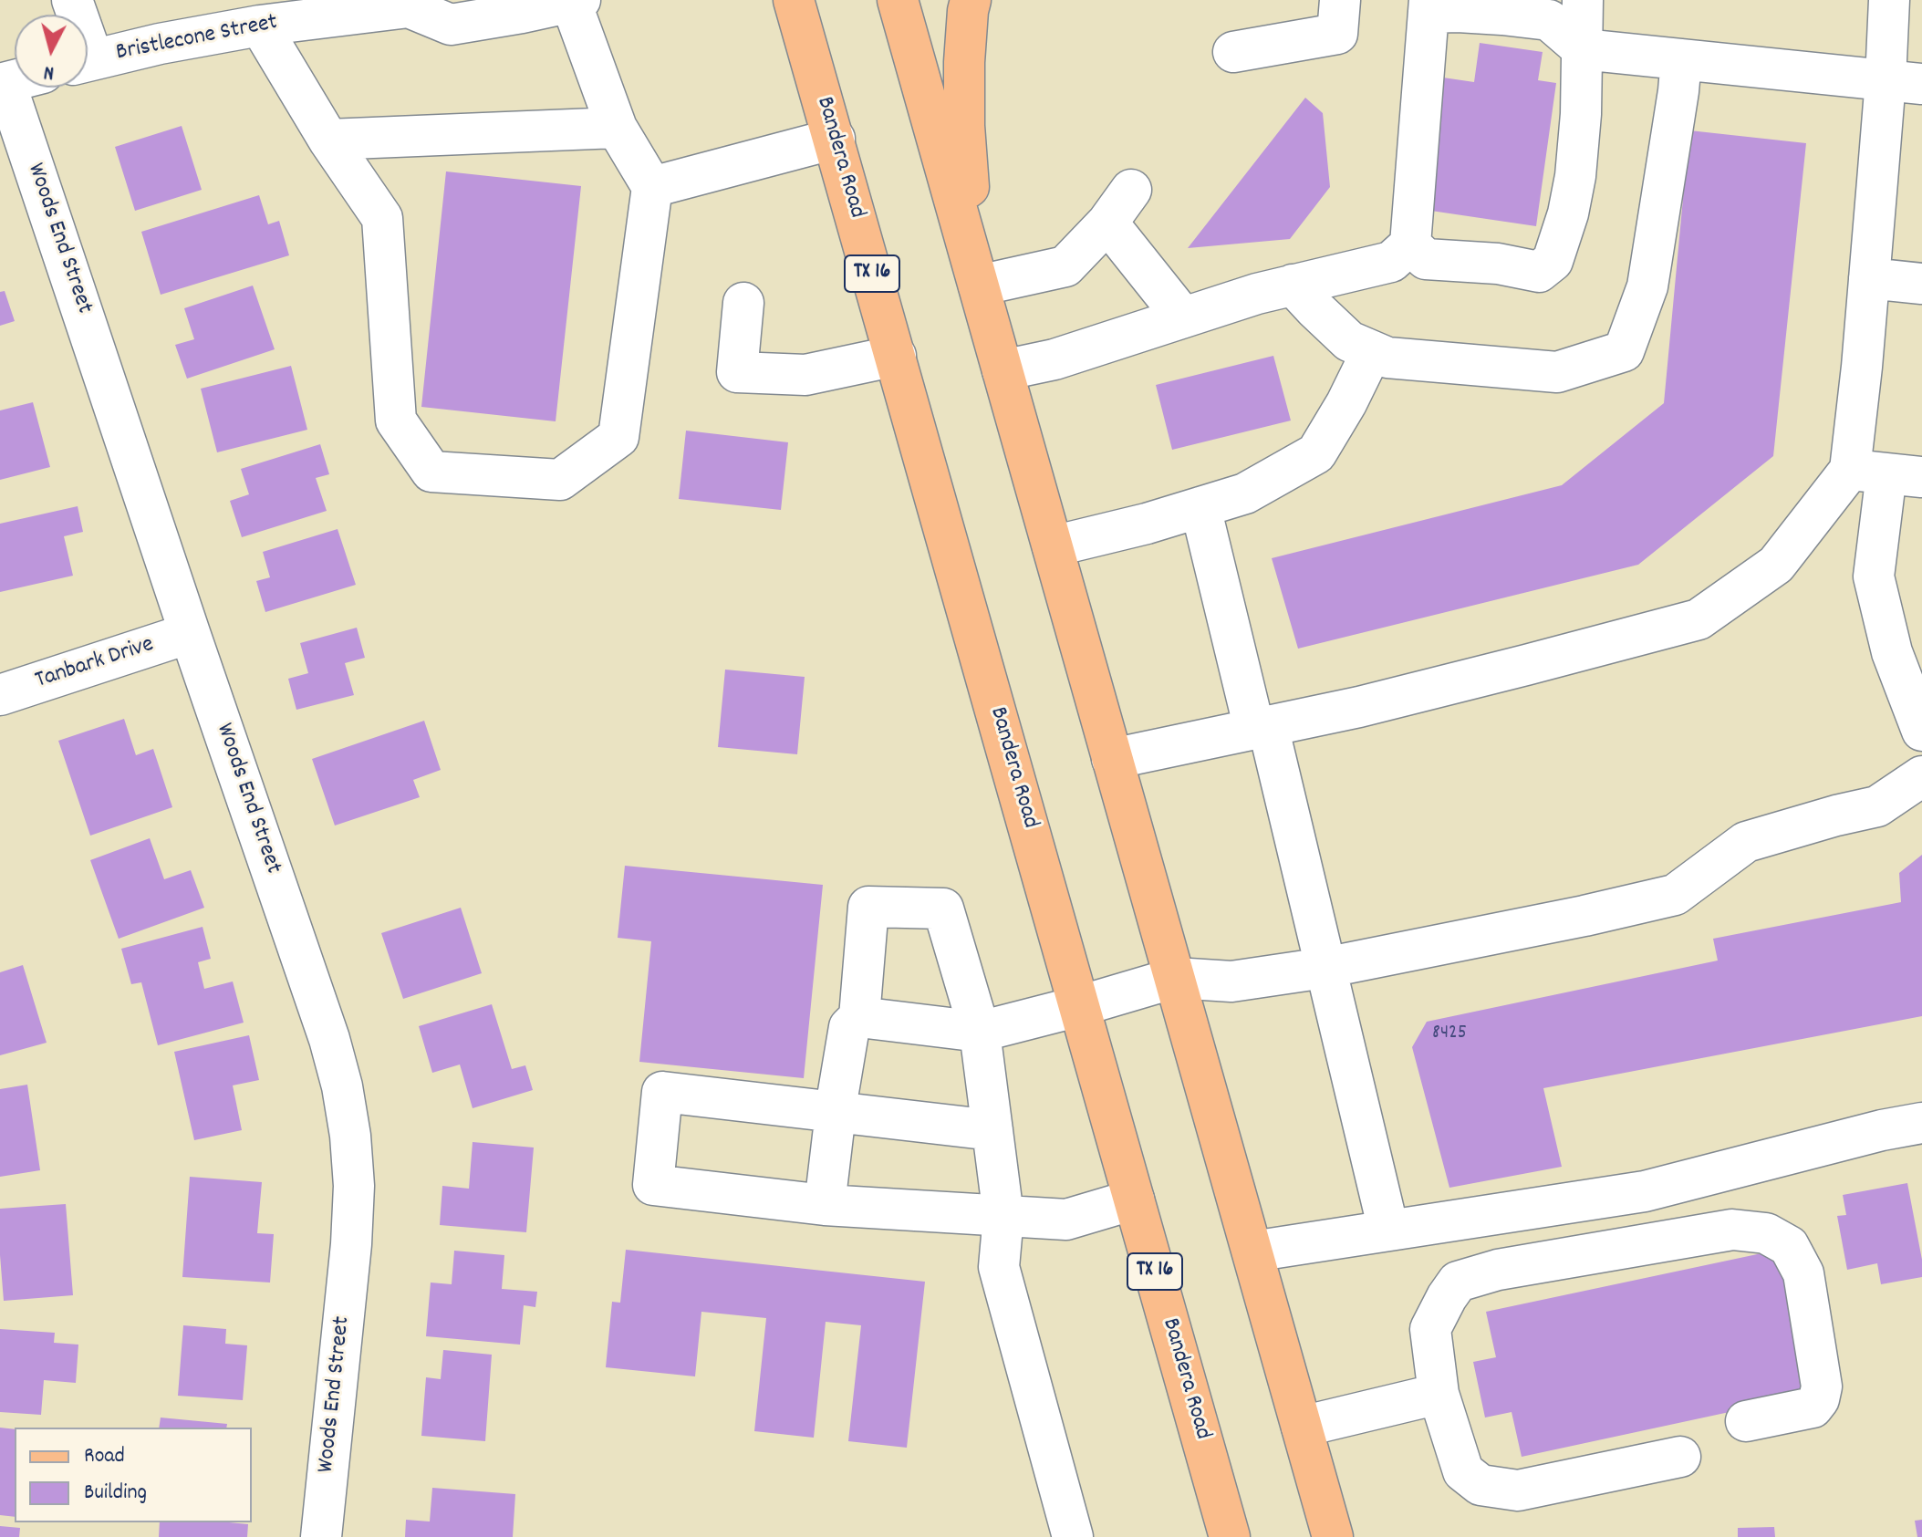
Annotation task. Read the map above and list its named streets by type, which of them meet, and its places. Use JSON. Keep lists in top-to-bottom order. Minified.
{"streets":{"main road":["Bandera Road","TX 16"],"street":["Bristlecone Street","Woods End Street","Tanbark Drive"]},"crossings":[["Woods End Street","Tanbark Drive"]],"house_numbers":["8425"],"legend":["Road","Building"],"north":"bottom"}
